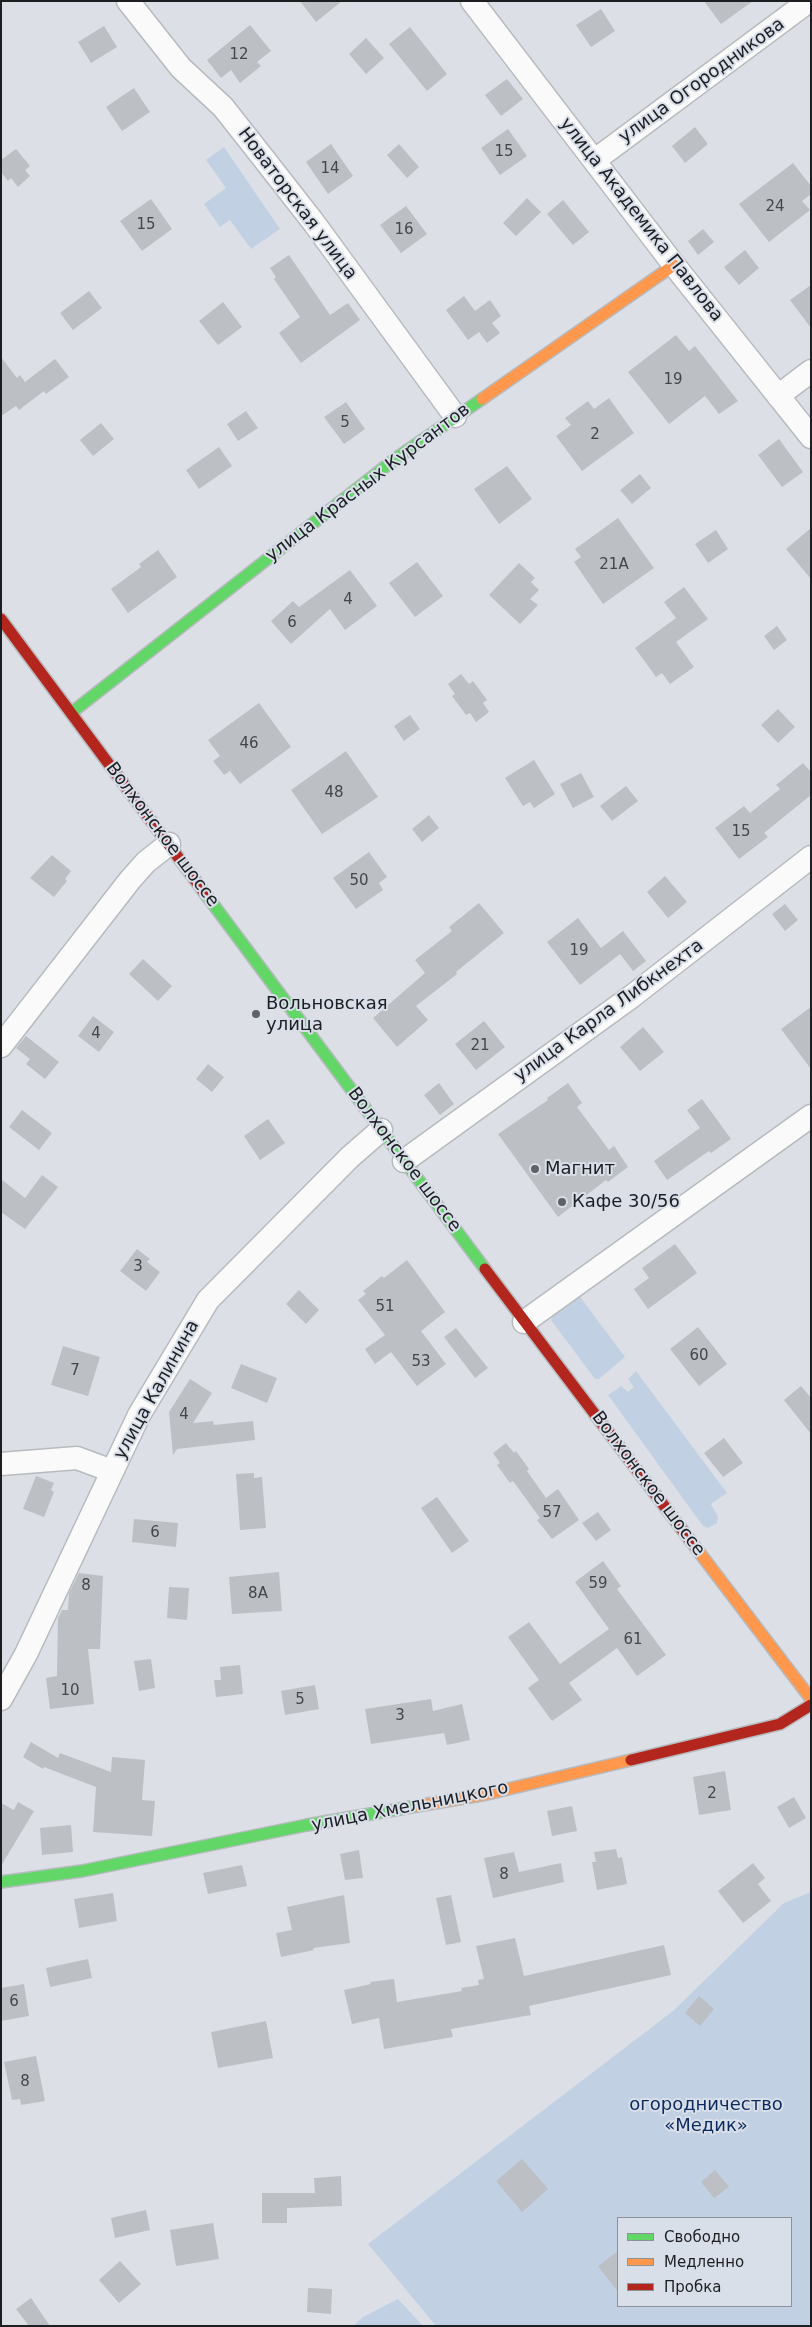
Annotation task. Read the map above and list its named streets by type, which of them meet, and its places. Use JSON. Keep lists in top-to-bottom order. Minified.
{"streets":{"street":["улица Огородникова","Новаторская улица","улица Академика Павлова","улица Красных Курсантов","Волхонское шоссе","улица Карла Либкнехта","улица Калинина","улица Хмельницкого"]},"crossings":[["улица Огородникова","улица Академика Павлова"],["Новаторская улица","улица Красных Курсантов"],["улица Академика Павлова","улица Красных Курсантов"],["улица Красных Курсантов","Волхонское шоссе"],["Волхонское шоссе","улица Карла Либкнехта"],["Волхонское шоссе","улица Калинина"]],"parks":["огородничество «Медик»"],"places":["Вольновская улица","Магнит","Кафе 30/56"],"house_numbers":["12","15","14","24","15","16","19","5","2","21А","4","6","46","48","15","50","19","4","21","3","51","60","53","7","4","57","6","59","8","8А","61","10","5","3","2","8","6","8"],"legend":["Свободно","Медленно","Пробка"]}
